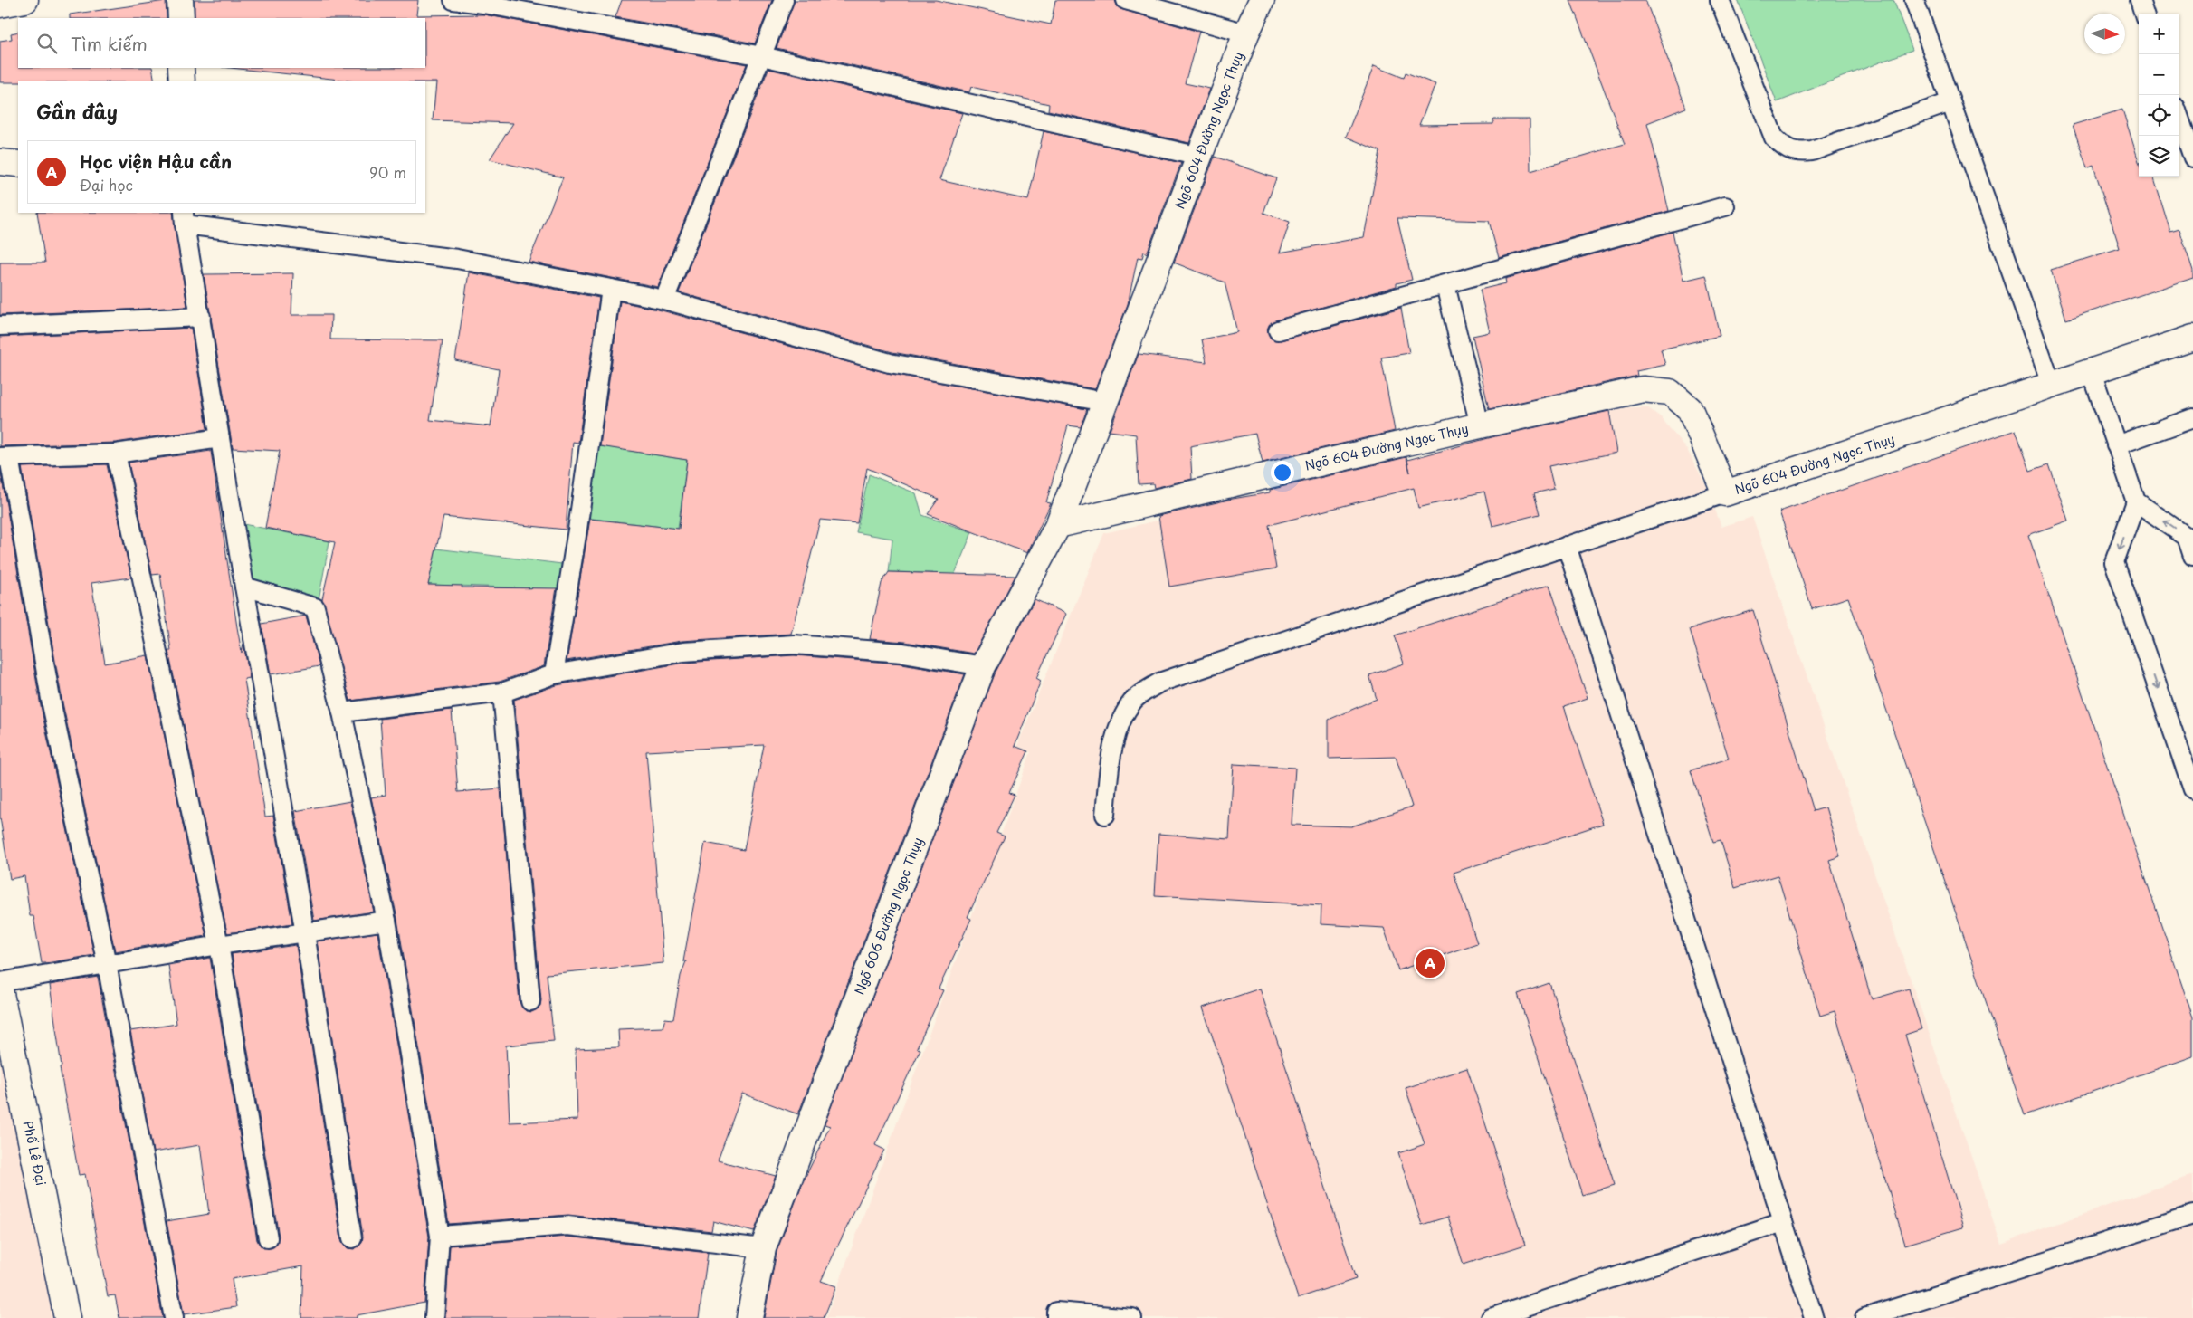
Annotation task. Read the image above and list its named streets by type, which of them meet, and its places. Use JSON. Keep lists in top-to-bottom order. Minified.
{"streets":{"street":["Ngõ 604 Đường Ngọc Thụy","Ngõ 606 Đường Ngọc Thụy","Phố Lê Đại"]},"crossings":[["Ngõ 604 Đường Ngọc Thụy","Ngõ 606 Đường Ngọc Thụy"]],"north":"right","page":{"map_buttons":["+","−"],"search":"Tìm kiếm","heading":"Gần đây","list":[{"mark":"A","name":"Học viện Hậu cần","note":"Đại học","value":"90 m"}],"pins":"A"}}
